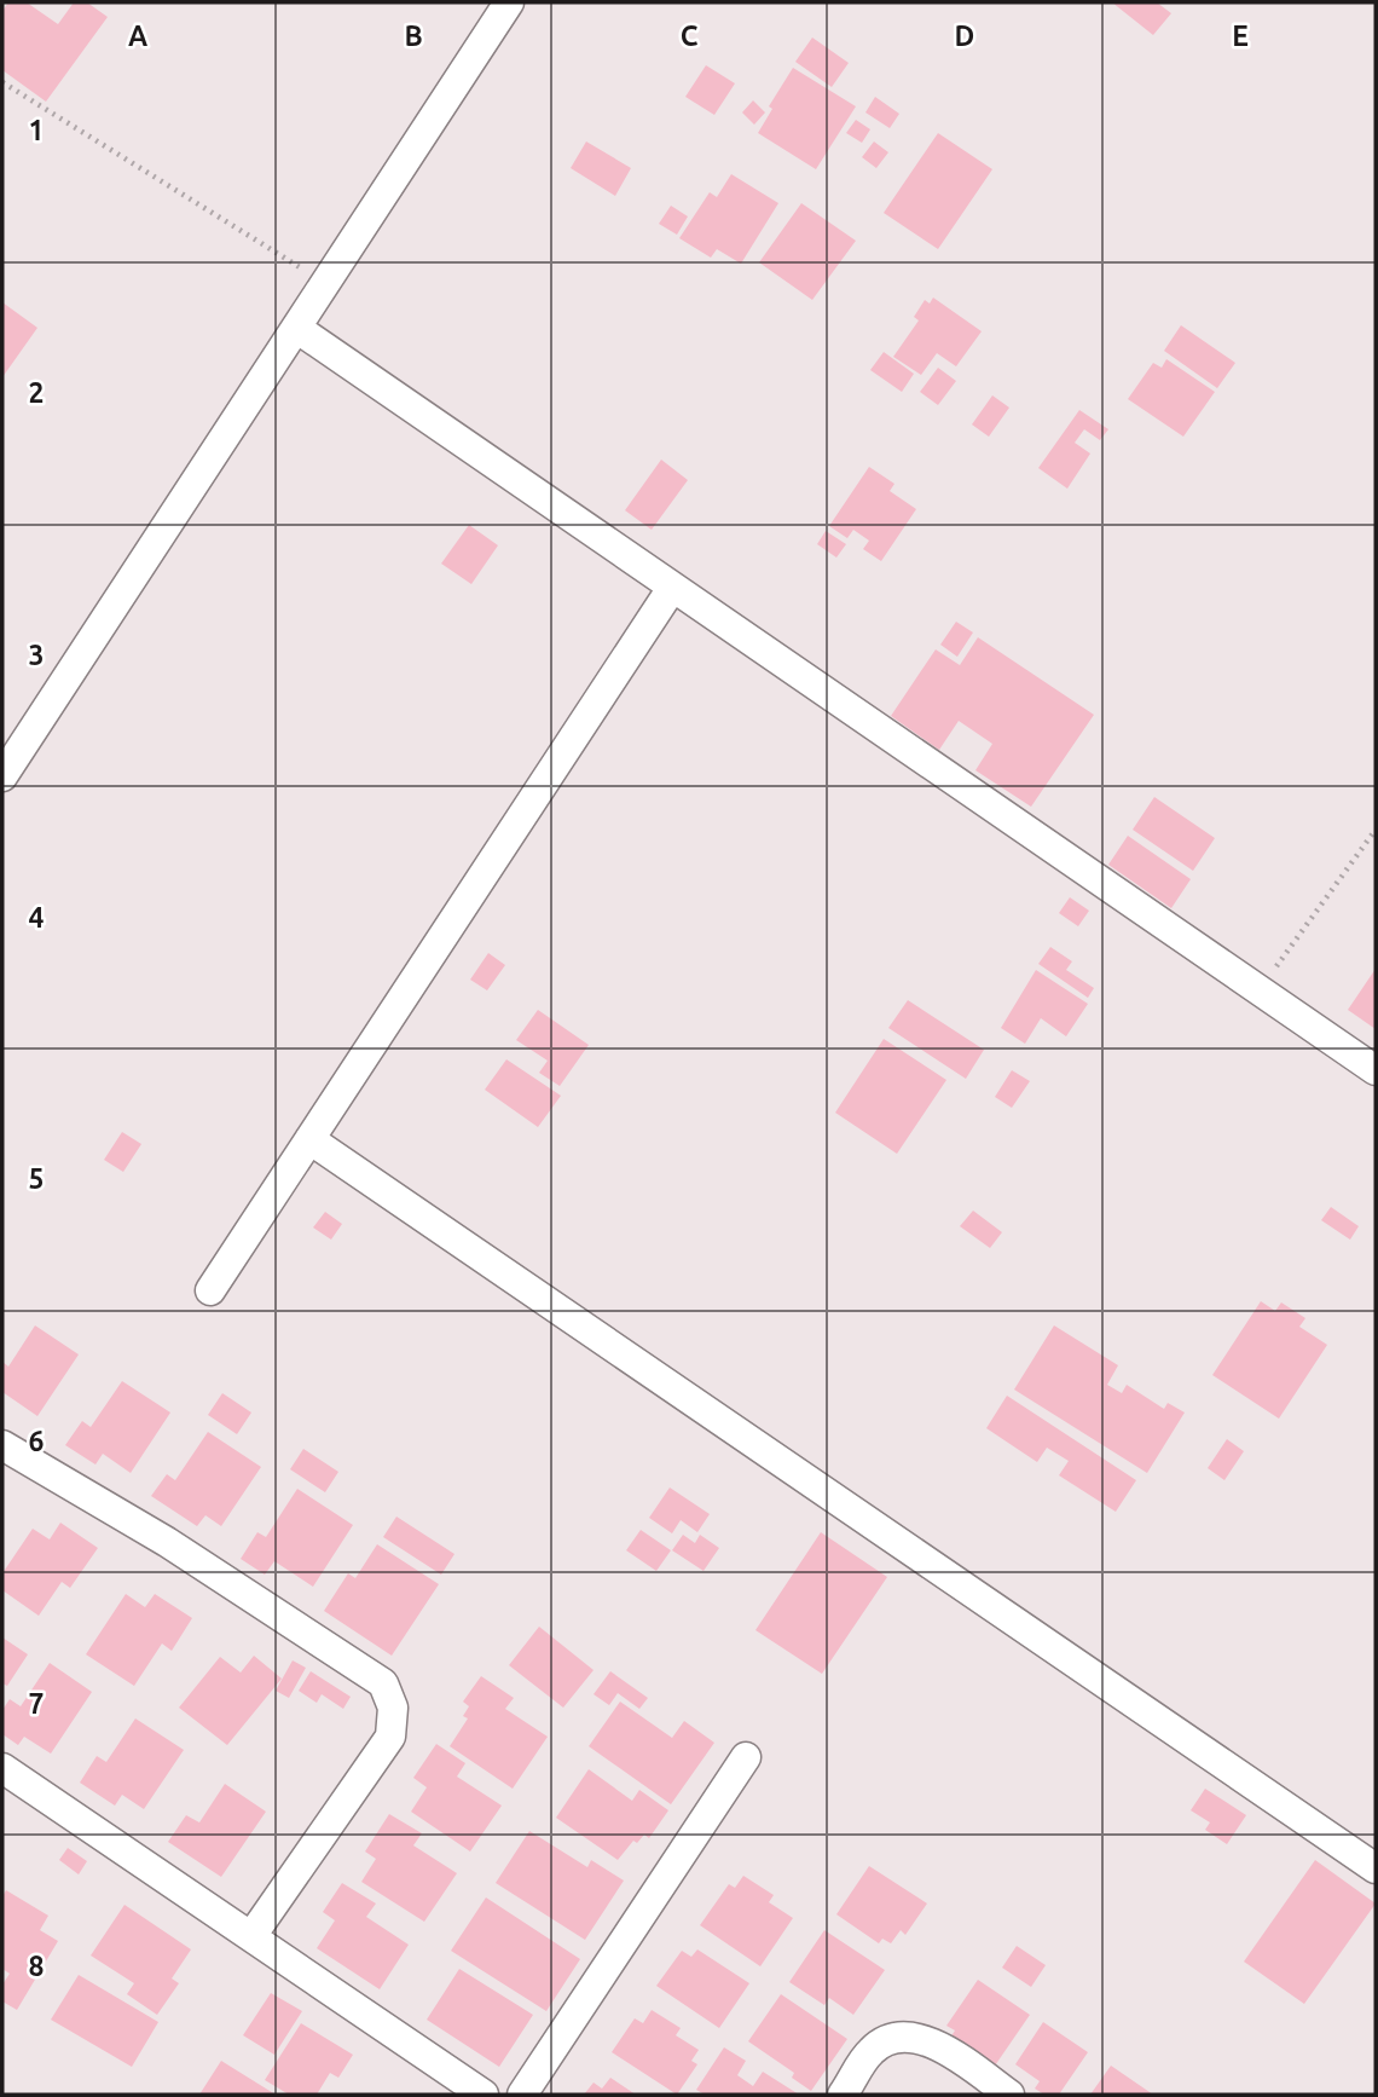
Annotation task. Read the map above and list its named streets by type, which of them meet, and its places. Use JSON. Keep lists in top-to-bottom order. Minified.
{"grid":{"columns":["A","B","C","D","E"],"rows":["1","2","3","4","5","6","7","8"]}}
